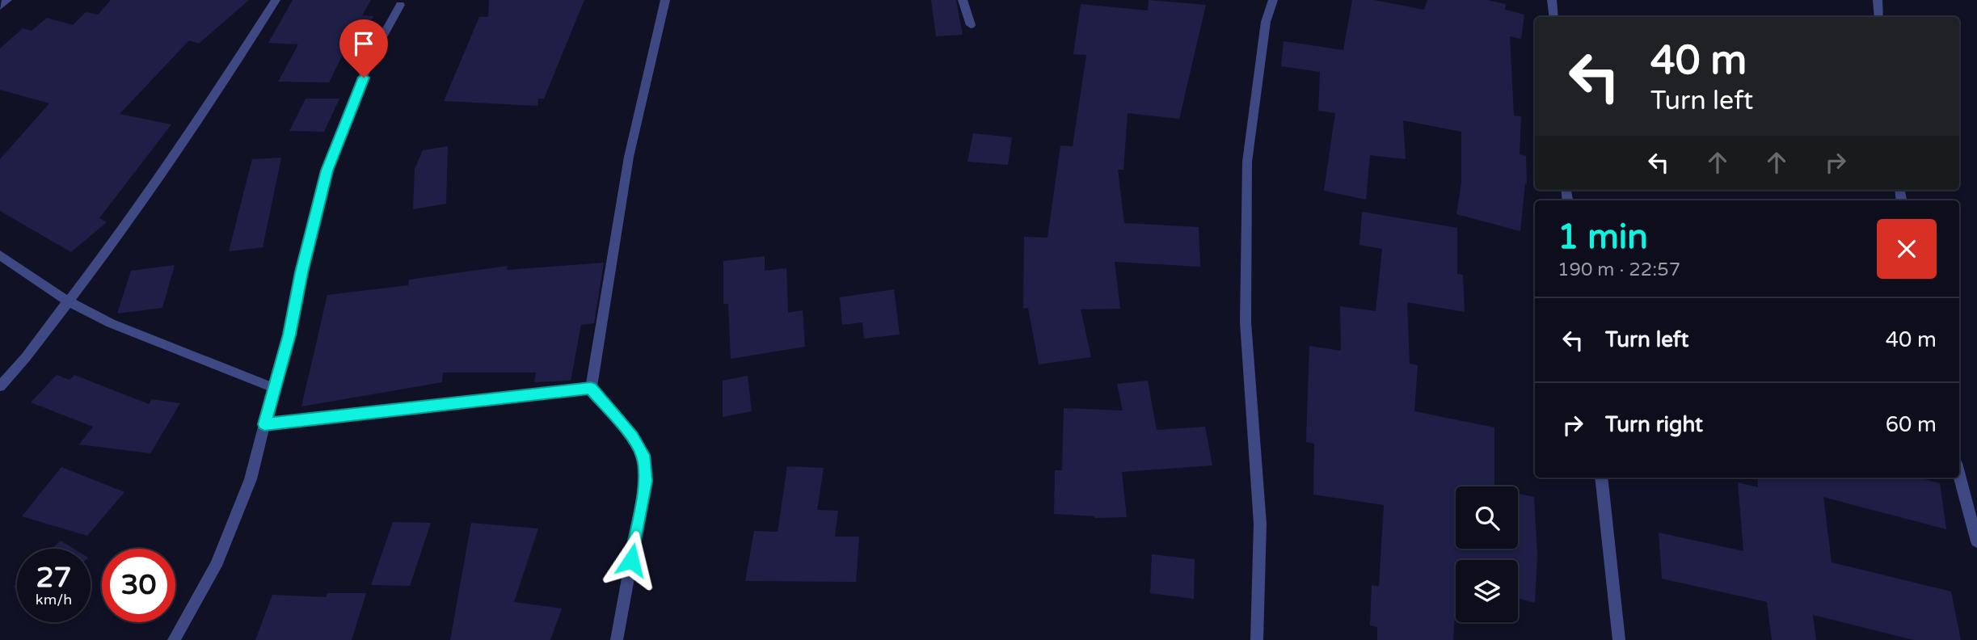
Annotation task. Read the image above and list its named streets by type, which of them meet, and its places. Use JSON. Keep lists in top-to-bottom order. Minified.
{"page":{"turn":["40 m","Turn left"],"heading":["1 min","190 m · 22:57"],"list":[{"name":"Turn left","value":"40 m"},{"name":"Turn right","value":"60 m"}],"speed":"27 km/h","limit":"30"}}
